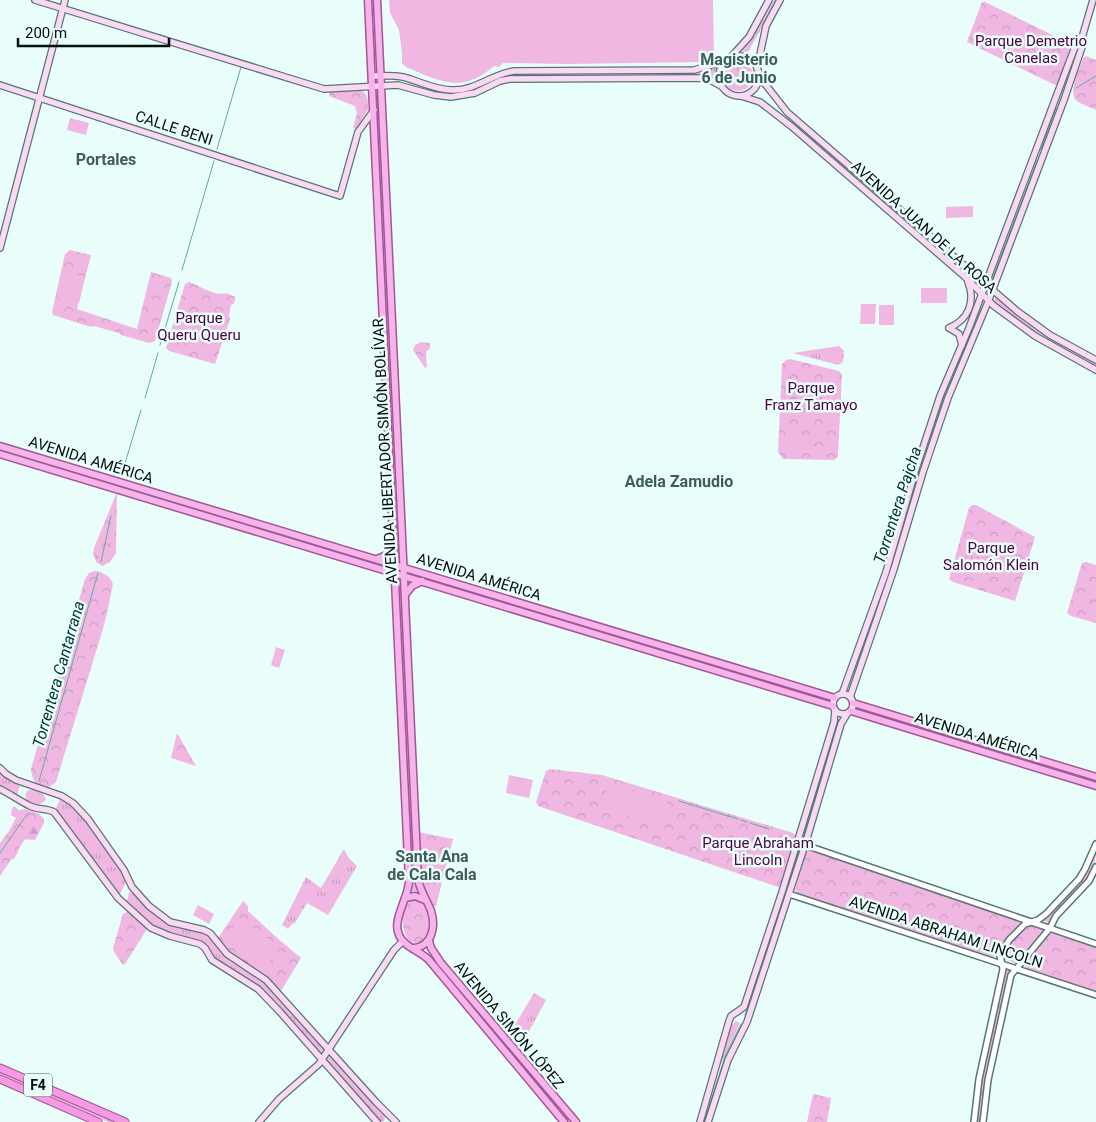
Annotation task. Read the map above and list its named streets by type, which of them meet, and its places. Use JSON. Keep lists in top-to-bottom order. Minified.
{"streets":{"highway":["F4"],"main road":["CALLE BENI","AVENIDA JUAN DE LA ROSA","AVENIDA LIBERTADOR SIMÓN BOLÍVAR","AVENIDA AMÉRICA","AVENIDA SIMÓN LÓPEZ"],"street":["AVENIDA ABRAHAM LINCOLN"]},"crossings":[["CALLE BENI","AVENIDA LIBERTADOR SIMÓN BOLÍVAR"],["AVENIDA LIBERTADOR SIMÓN BOLÍVAR","AVENIDA AMÉRICA"],["AVENIDA LIBERTADOR SIMÓN BOLÍVAR","AVENIDA SIMÓN LÓPEZ"]],"districts":["Magisterio 6 de Junio","Portales","Adela Zamudio","Santa Ana de Cala Cala"],"water":["Torrentera Pajcha","Torrentera Cantarrana"],"parks":["Parque Demetrio Canelas","Parque Queru Queru","Parque Franz Tamayo","Parque Salomón Klein","Parque Abraham Lincoln"],"scale_bar":"200 m"}
